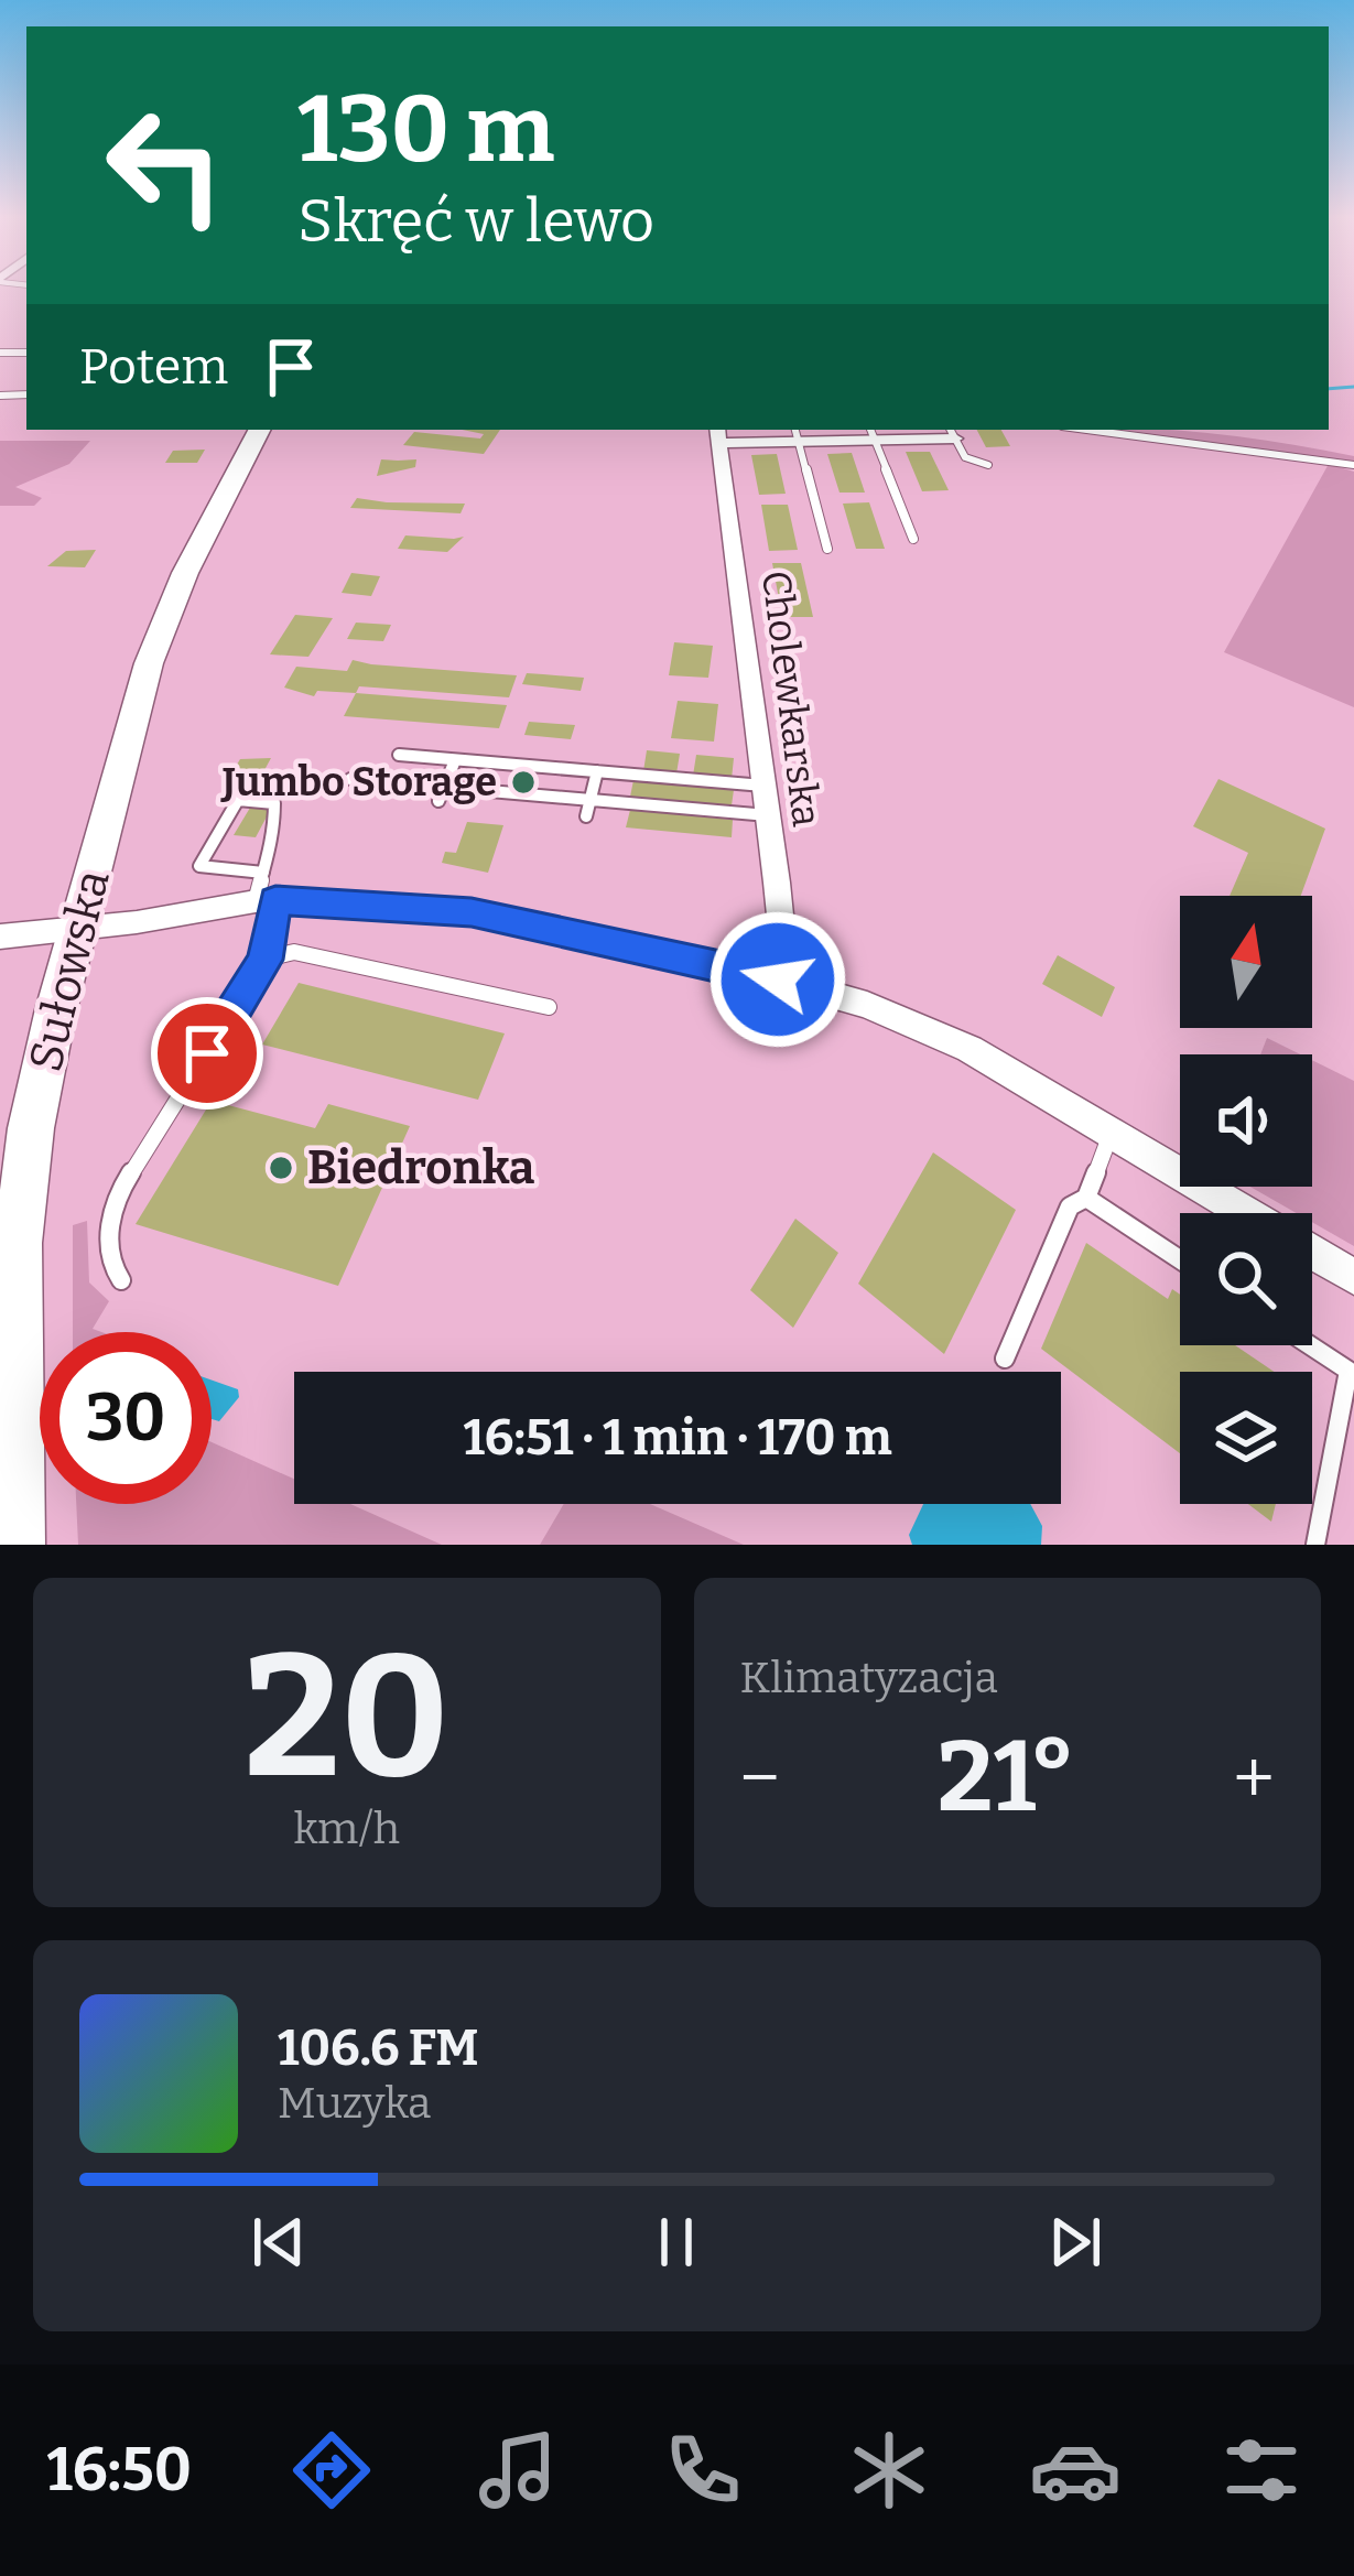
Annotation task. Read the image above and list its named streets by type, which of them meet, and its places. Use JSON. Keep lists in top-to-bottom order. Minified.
{"streets":{"main road":["Sułowska"],"street":["Cholewkarska"]},"places":["Jumbo Storage","Biedronka"],"north":"top","page":{"turn":["130 m","Skręć w lewo"],"then":"Potem","limit":"30","trip":"16:51 · 1 min · 170 m","tile":[["20","km/h"],"Klimatyzacja"],"heat":["−","21°","+"],"song":["106.6 FM","Muzyka"],"tabs":"16:50"}}
